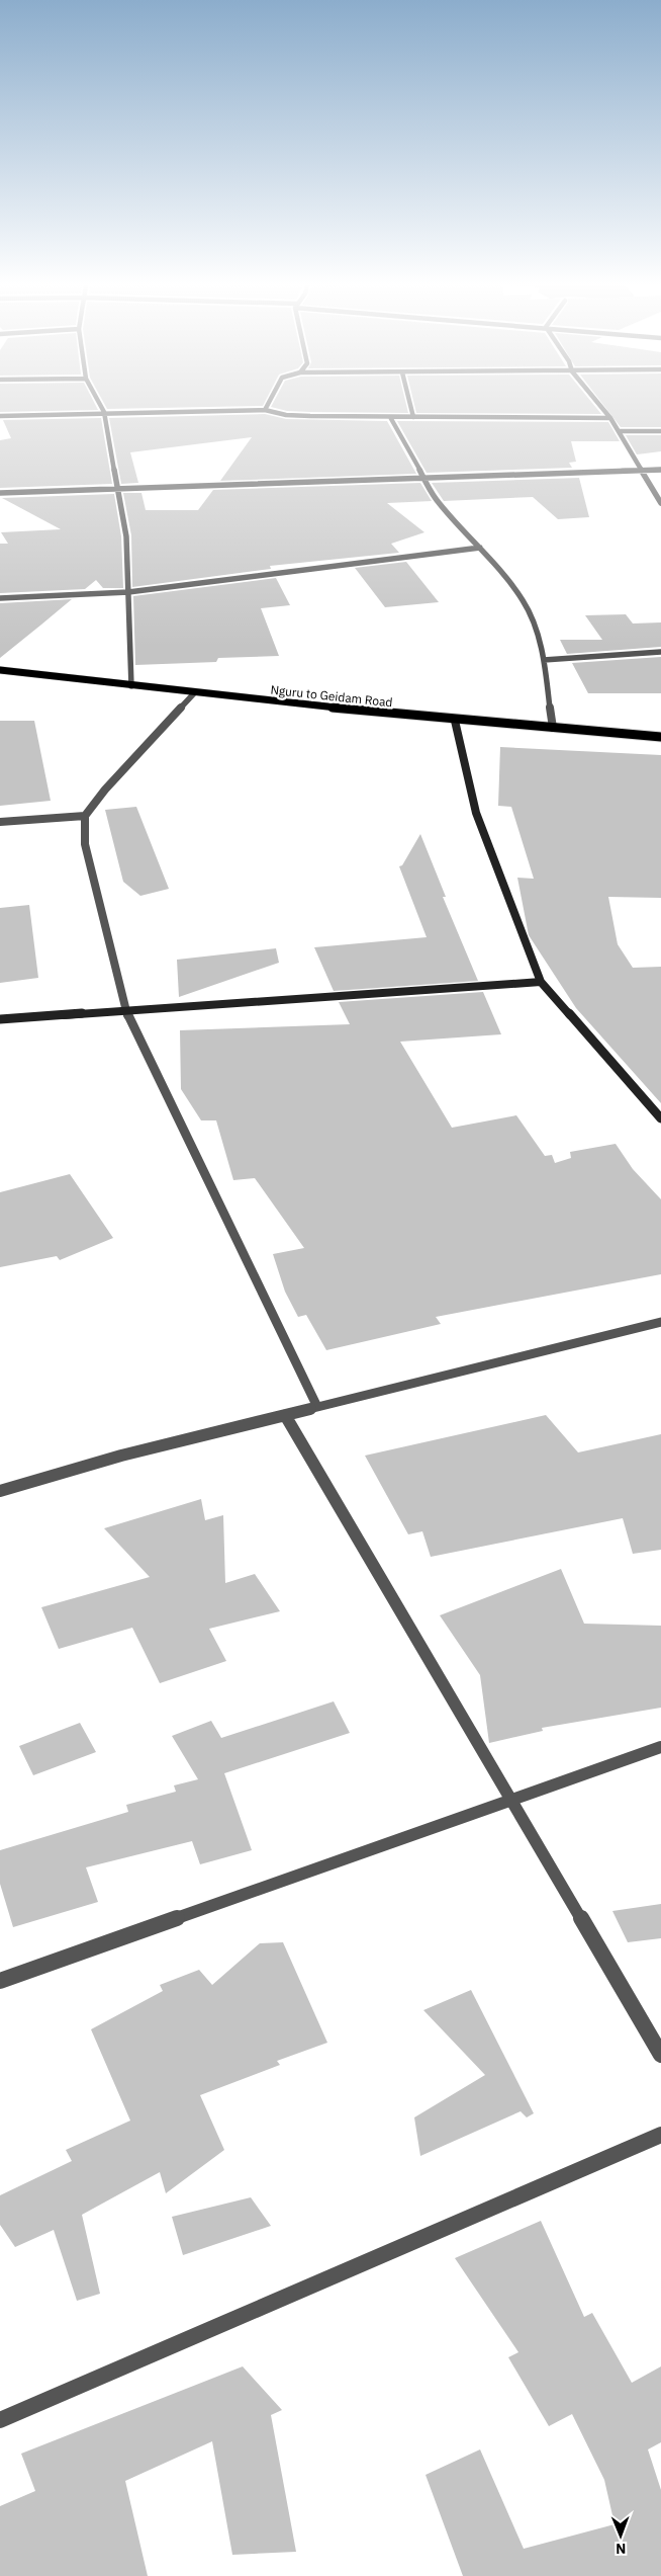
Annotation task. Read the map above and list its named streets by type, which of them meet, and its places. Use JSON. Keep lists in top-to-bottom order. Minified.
{"streets":{"main road":["Nguru to Geidam Road"]},"north":"bottom"}
